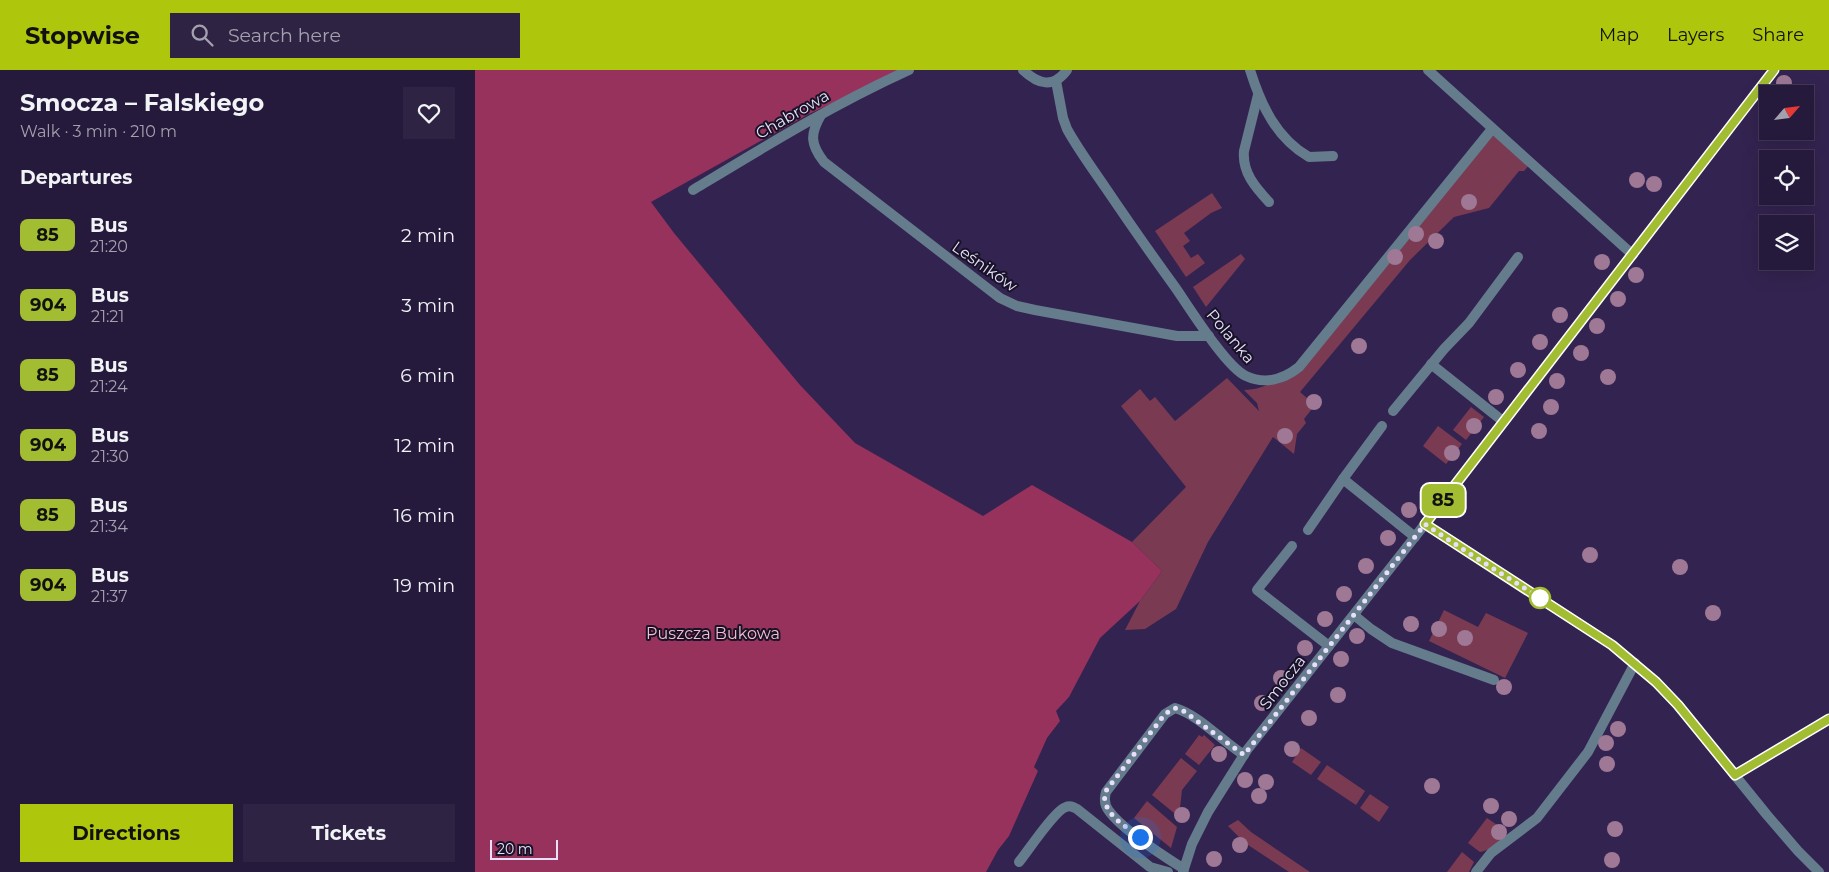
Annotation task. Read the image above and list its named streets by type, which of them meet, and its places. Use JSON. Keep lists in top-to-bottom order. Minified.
{"streets":{"street":["Chabrowa","Leśników","Polanka","Smocza"]},"crossings":[["Chabrowa","Leśników"],["Leśników","Polanka"]],"parks":["Puszcza Bukowa"],"lines":["bus line 85"],"scale_bar":"20 m","north":"top right","page":{"header":"Stopwise","search":"Search here","nav":["Map","Layers","Share"],"heading":[["Smocza – Falskiego","Walk · 3 min · 210 m"],"Departures"],"on_map":"85","list":[{"mark":"85","name":"Bus","note":"21:20","value":"2 min"},{"mark":"904","name":"Bus","note":"21:21","value":"3 min"},{"mark":"85","name":"Bus","note":"21:24","value":"6 min"},{"mark":"904","name":"Bus","note":"21:30","value":"12 min"},{"mark":"85","name":"Bus","note":"21:34","value":"16 min"},{"mark":"904","name":"Bus","note":"21:37","value":"19 min"}],"buttons":["Directions","Tickets"],"scale":"20 m"}}
